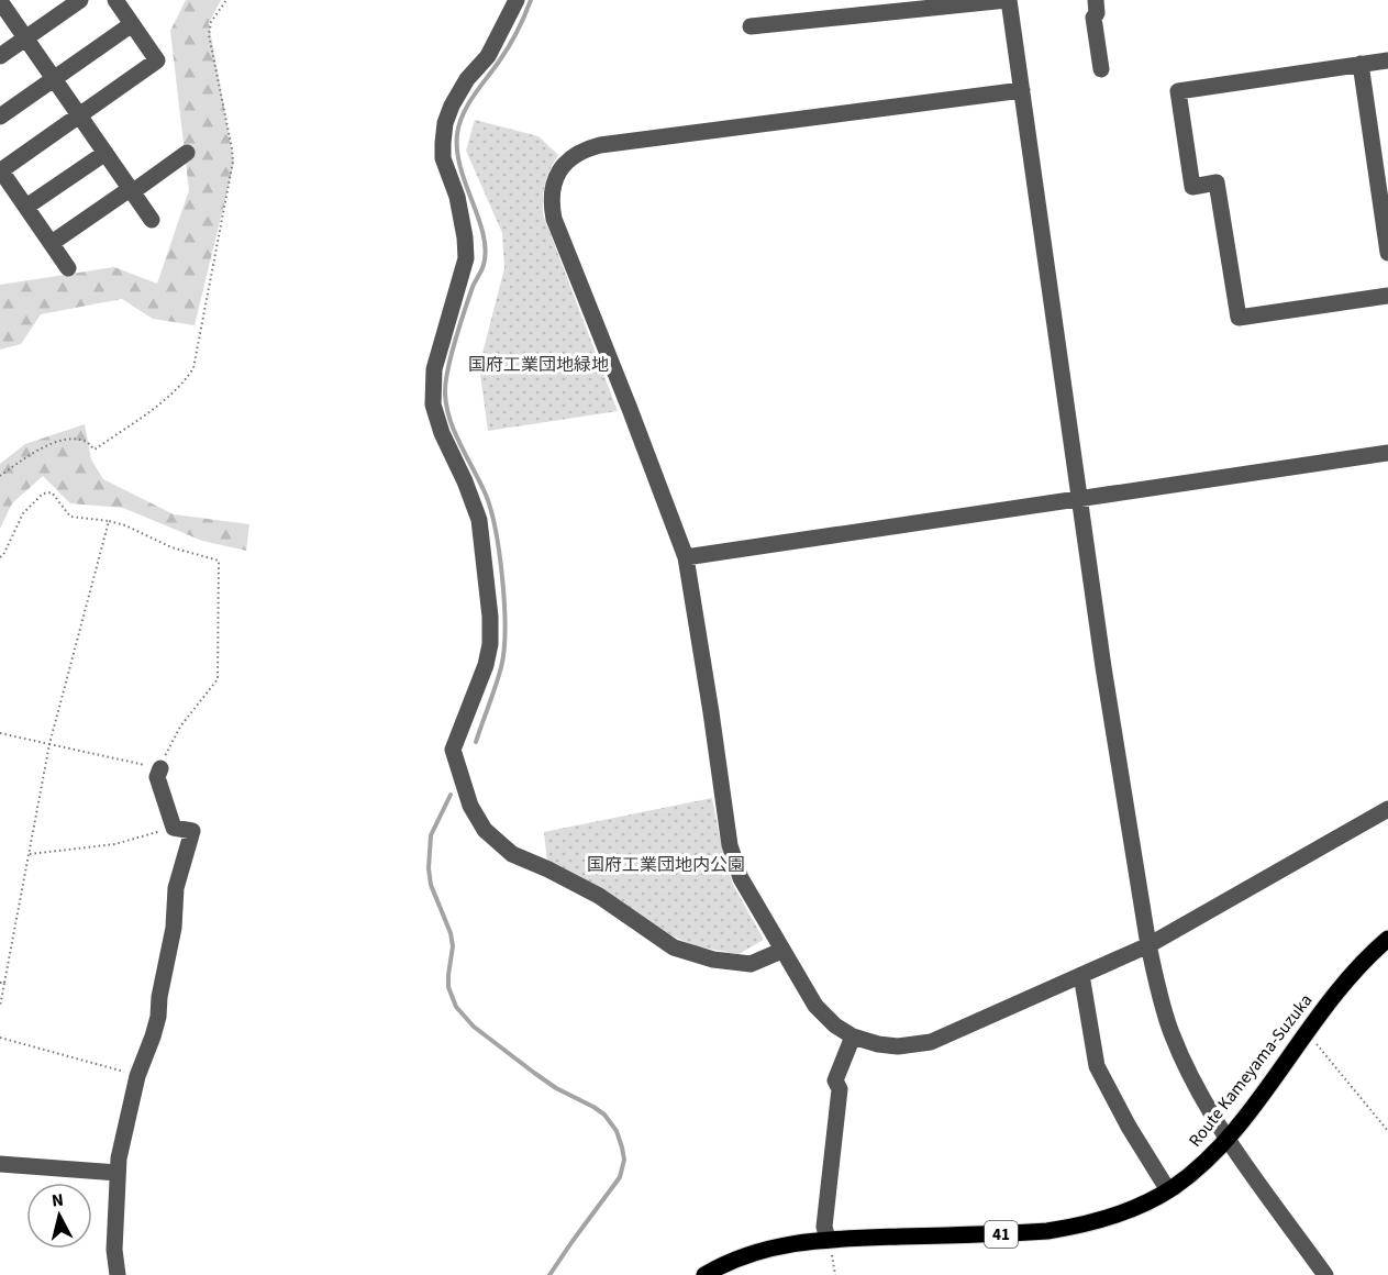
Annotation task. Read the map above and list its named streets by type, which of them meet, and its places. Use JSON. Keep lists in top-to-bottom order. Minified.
{"streets":{"main road":["Route Kameyama-Suzuka","41"]},"parks":["国府工業団地緑地","国府工業団地内公園"],"north":"top"}
